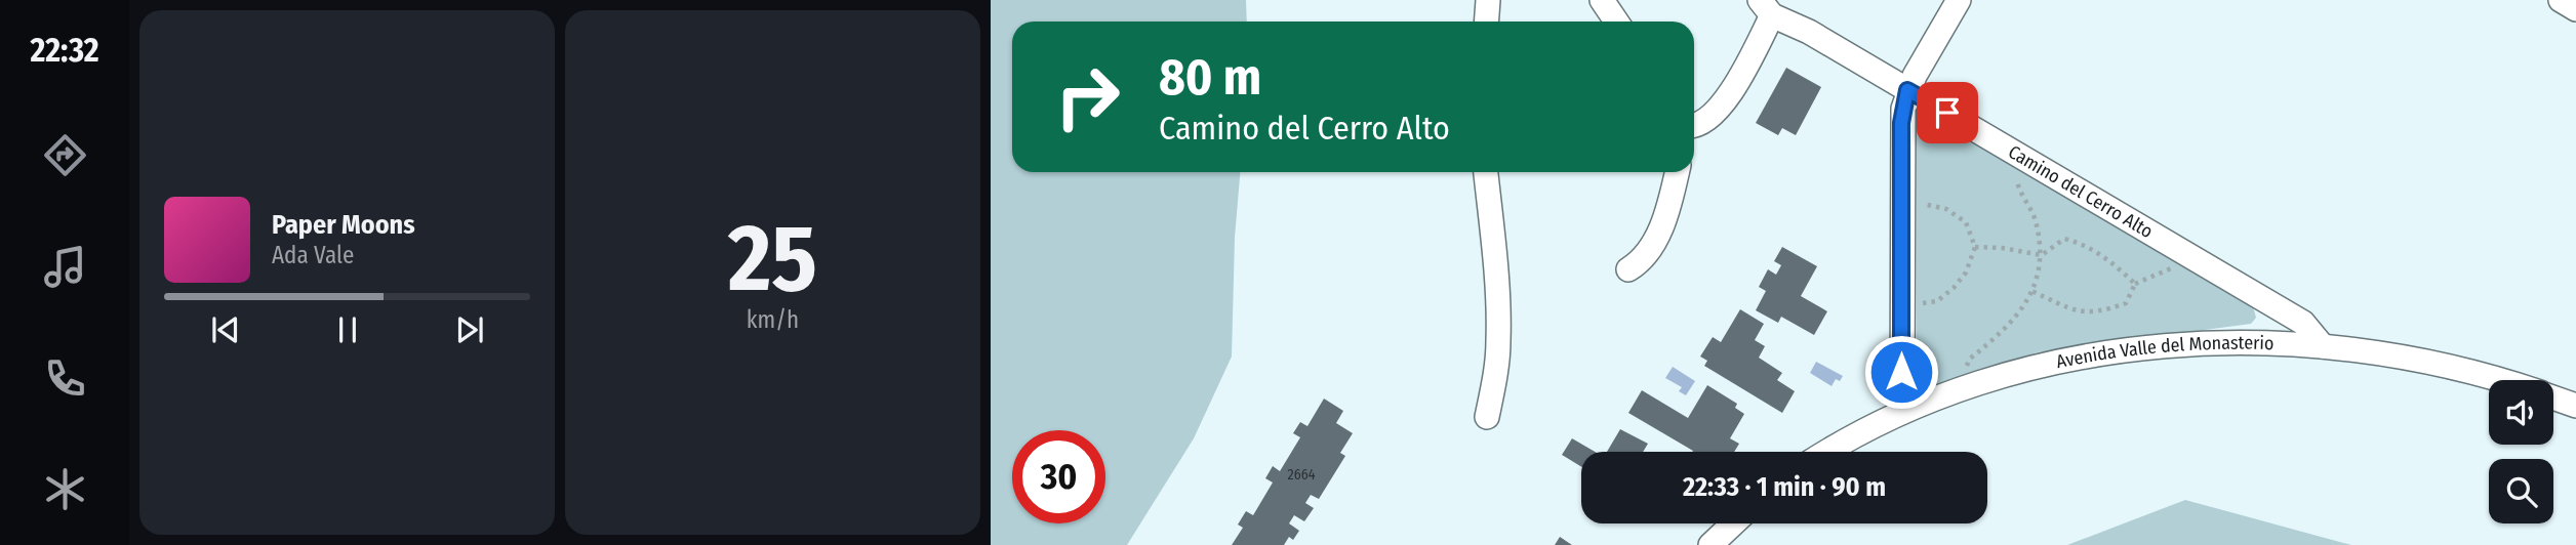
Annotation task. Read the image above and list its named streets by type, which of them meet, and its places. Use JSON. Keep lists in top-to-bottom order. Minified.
{"streets":{"street":["Camino del Cerro Alto","Avenida Valle del Monasterio"]},"crossings":[["Camino del Cerro Alto","Avenida Valle del Monasterio"]],"house_numbers":["2664"],"page":{"tabs":"22:32","tile":["25","km/h"],"turn":["80 m","Camino del Cerro Alto"],"song":["Paper Moons","Ada Vale"],"limit":"30","trip":"22:33 · 1 min · 90 m"}}
